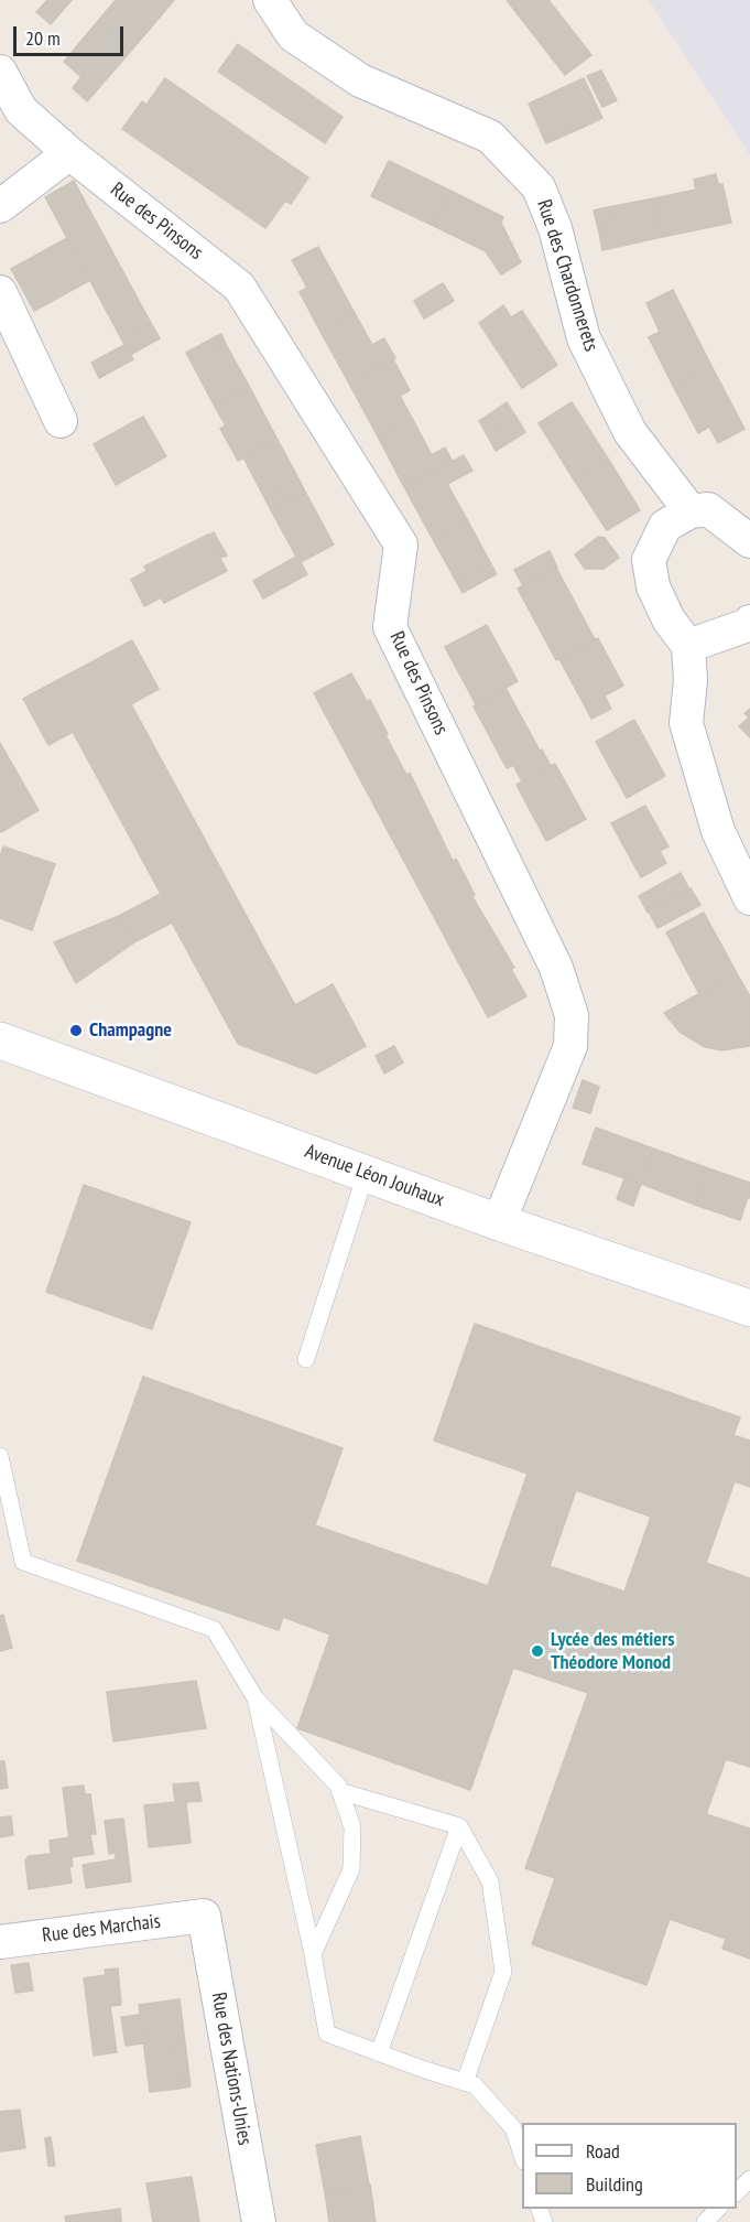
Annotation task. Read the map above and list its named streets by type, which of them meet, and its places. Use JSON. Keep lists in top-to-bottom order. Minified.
{"streets":{"street":["Rue des Pinsons","Rue des Chardonnerets","Avenue Léon Jouhaux","Rue des Marchais","Rue des Nations-Unies"]},"crossings":[["Rue des Pinsons","Avenue Léon Jouhaux"],["Rue des Marchais","Rue des Nations-Unies"]],"places":["Champagne","Lycée des métiers Théodore Monod"],"legend":["Road","Building"],"scale_bar":"20 m"}
